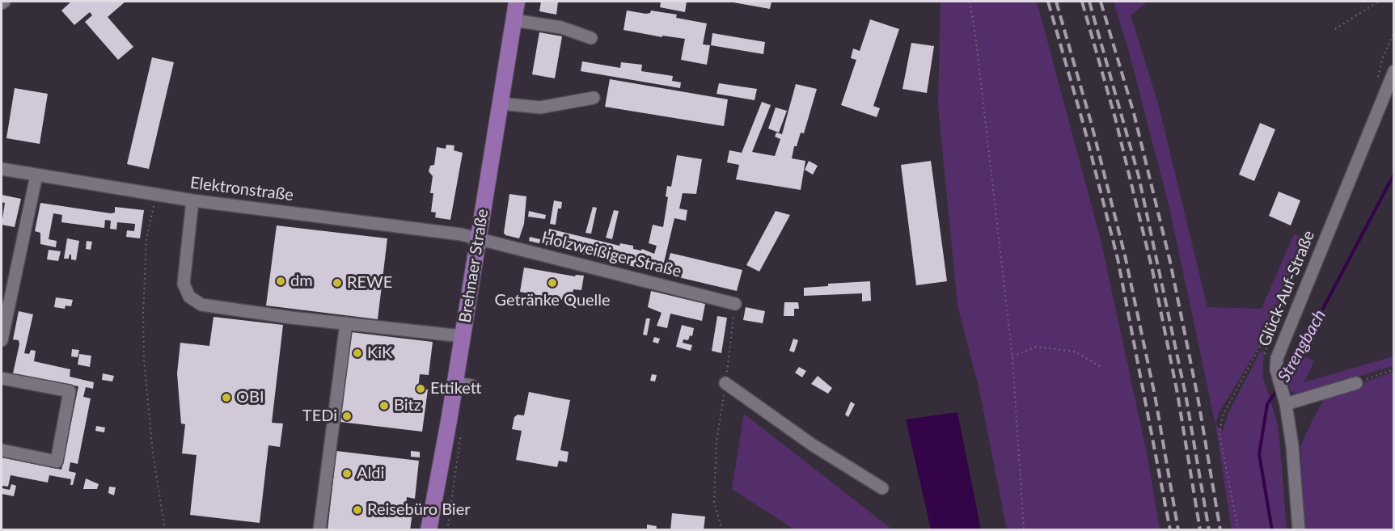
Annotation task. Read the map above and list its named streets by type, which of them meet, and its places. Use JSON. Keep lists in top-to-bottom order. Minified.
{"streets":{"main road":["Brehnaer Straße"],"street":["Elektronstraße","Holzweißiger Straße","Glück-Auf-Straße"]},"crossings":[["Elektronstraße","Holzweißiger Straße"],["Elektronstraße","Brehnaer Straße"],["Holzweißiger Straße","Brehnaer Straße"]],"water":["Strengbach"],"places":["dm","REWE","Getränke Quelle","KiK","Ettikett","OBI","Bitz","TEDi","Aldi","Reisebüro Bier"]}
